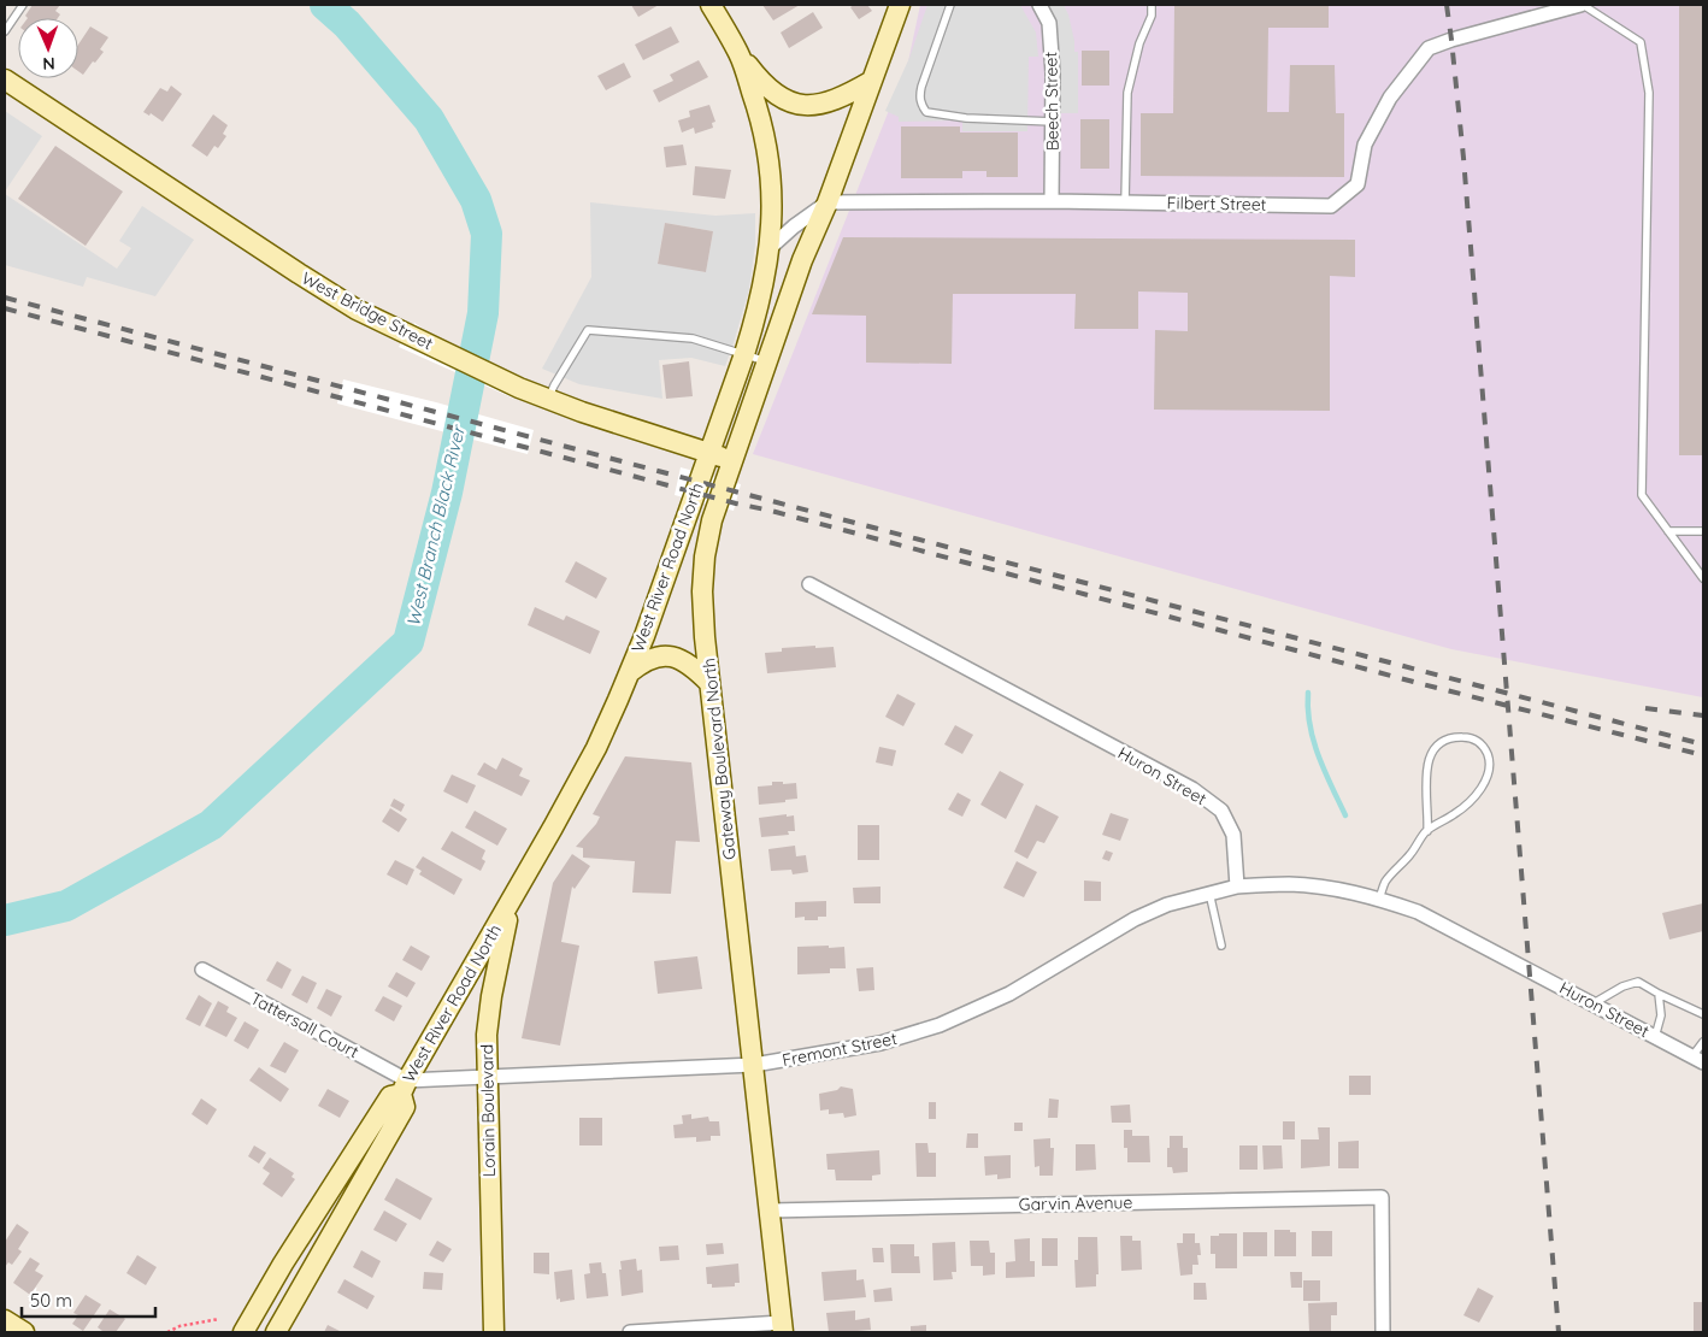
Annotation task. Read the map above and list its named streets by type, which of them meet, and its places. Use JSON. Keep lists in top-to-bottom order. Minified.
{"streets":{"main road":["West Bridge Street","West River Road North","Gateway Boulevard North","Lorain Boulevard"],"street":["Beech Street","Filbert Street","Huron Street","Tattersall Court","Fremont Street","Garvin Avenue"]},"crossings":[["Beech Street","Filbert Street"],["Filbert Street","Gateway Boulevard North"],["West Bridge Street","West River Road North"],["West Bridge Street","Gateway Boulevard North"],["West River Road North","Tattersall Court"],["West River Road North","Fremont Street"],["West River Road North","Lorain Boulevard"],["Gateway Boulevard North","Fremont Street"],["Gateway Boulevard North","Garvin Avenue"],["Huron Street","Fremont Street"],["Tattersall Court","Fremont Street"],["Fremont Street","Lorain Boulevard"]],"water":["West Branch Black River"],"scale_bar":"50 m","north":"bottom"}
